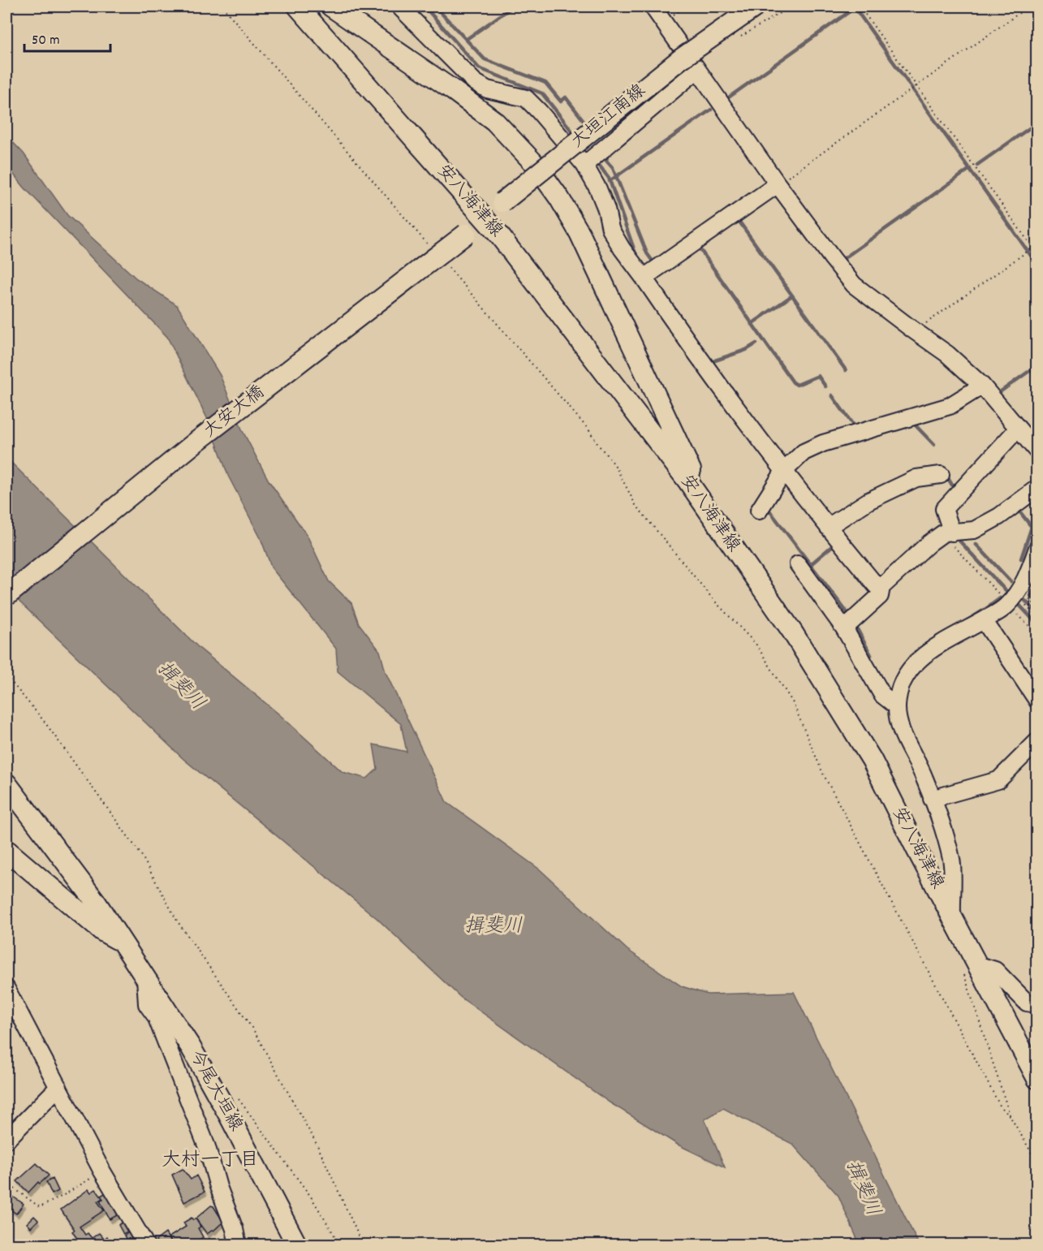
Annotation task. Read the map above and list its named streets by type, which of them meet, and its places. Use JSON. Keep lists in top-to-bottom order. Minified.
{"streets":{"main road":["大垣江南線","安八海津線","大安大橋","今尾大垣線"]},"crossings":[["大垣江南線","安八海津線"],["大垣江南線","大安大橋"]],"districts":["大村一丁目"],"water":["揖斐川"],"scale_bar":"50 m"}
